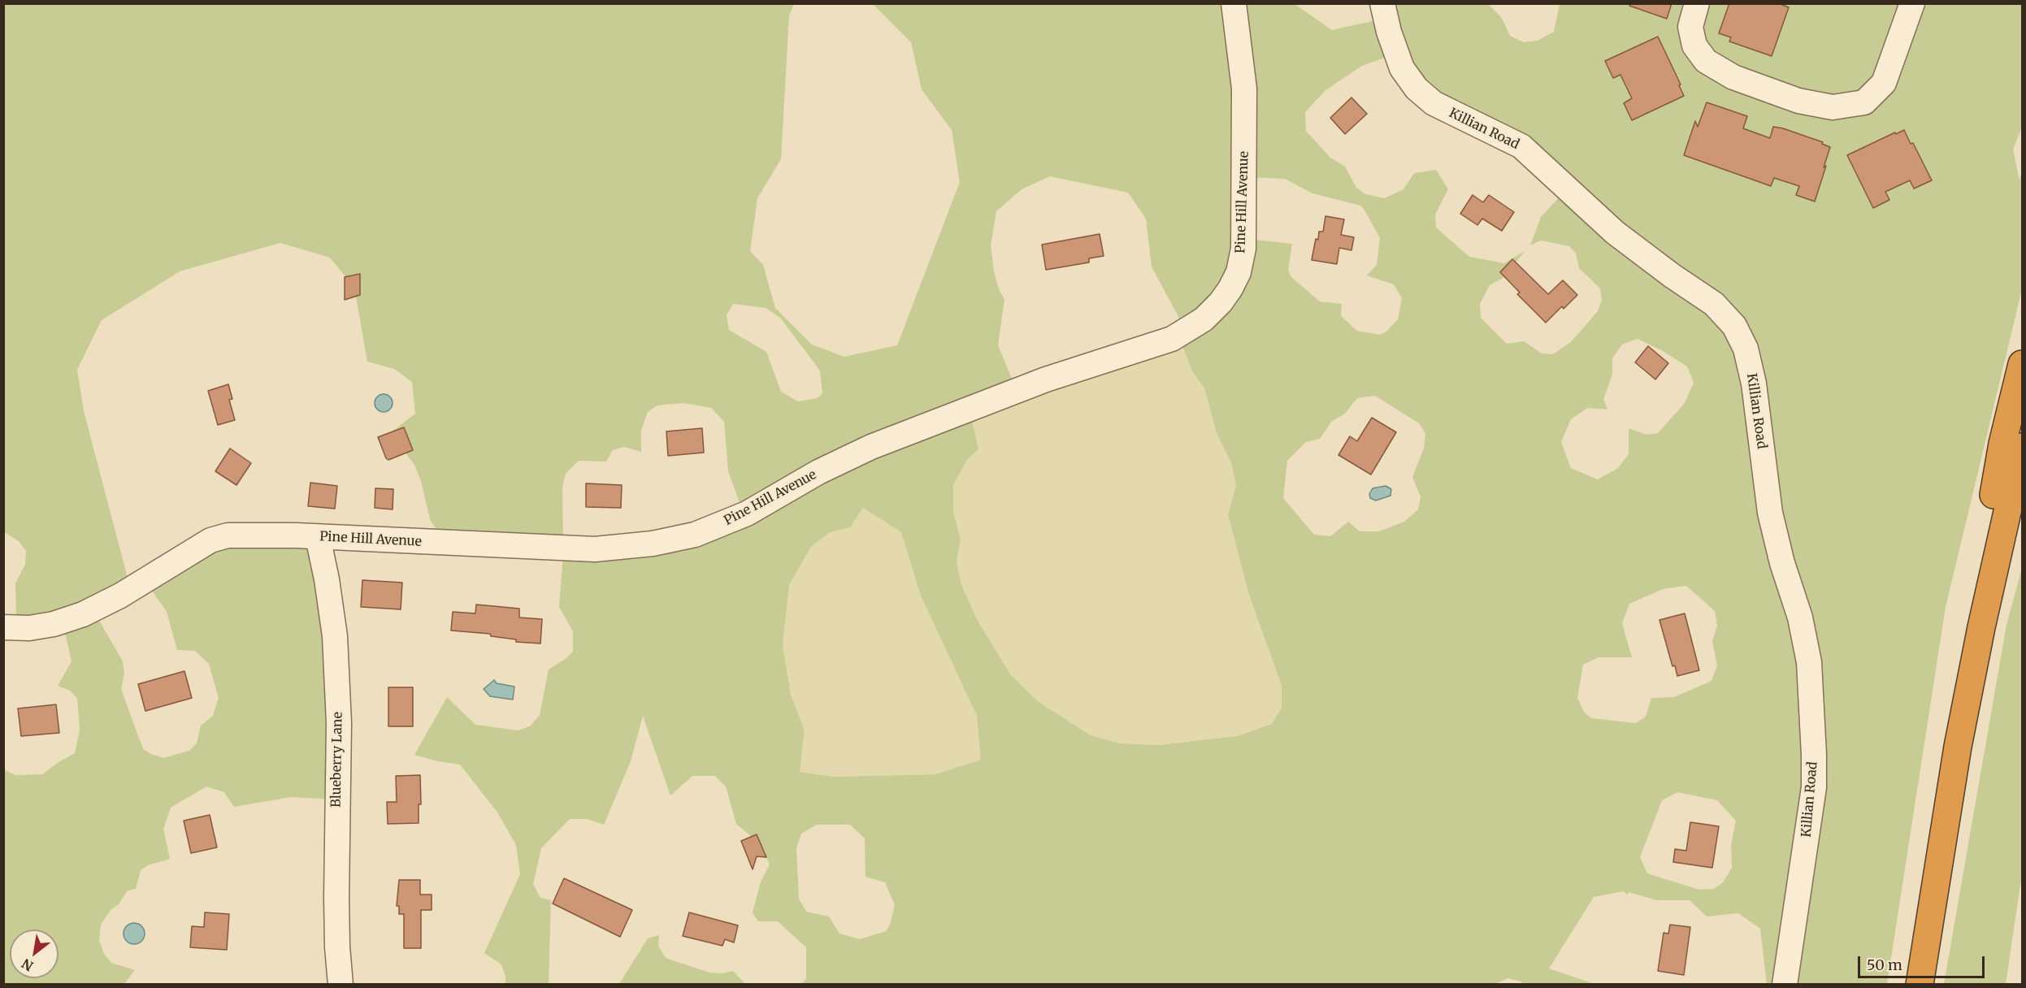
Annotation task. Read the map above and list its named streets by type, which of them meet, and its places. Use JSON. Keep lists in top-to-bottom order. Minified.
{"streets":{"street":["Killian Road","Pine Hill Avenue","Blueberry Lane"]},"crossings":[["Pine Hill Avenue","Blueberry Lane"]],"scale_bar":"50 m","north":"bottom left"}
